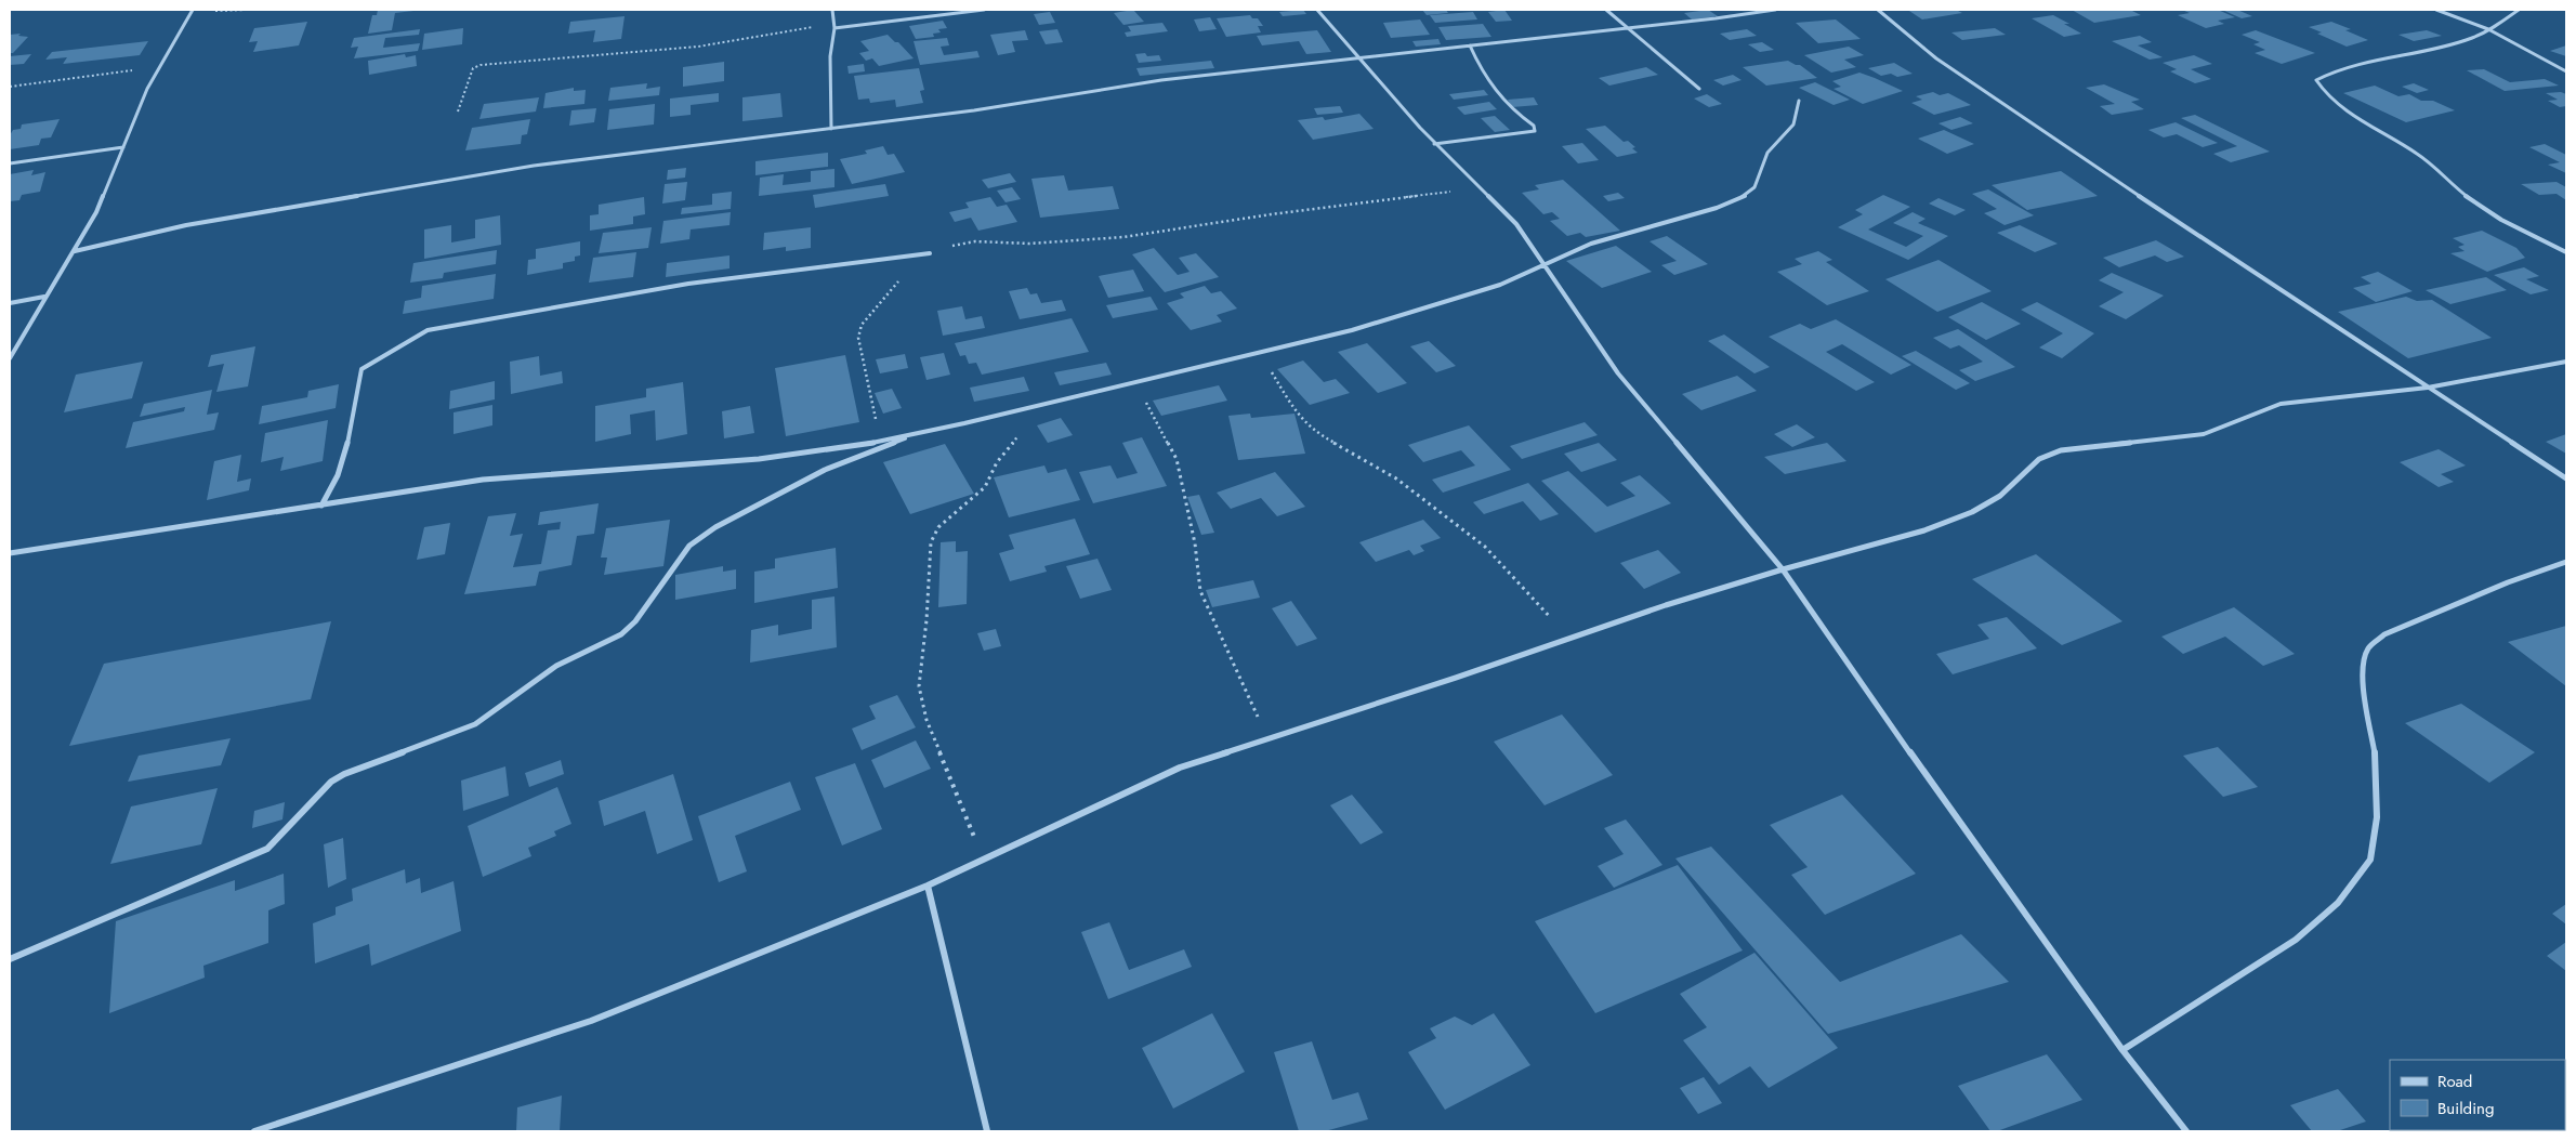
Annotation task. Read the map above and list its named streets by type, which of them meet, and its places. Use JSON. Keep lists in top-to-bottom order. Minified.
{"legend":["Road","Building"]}
